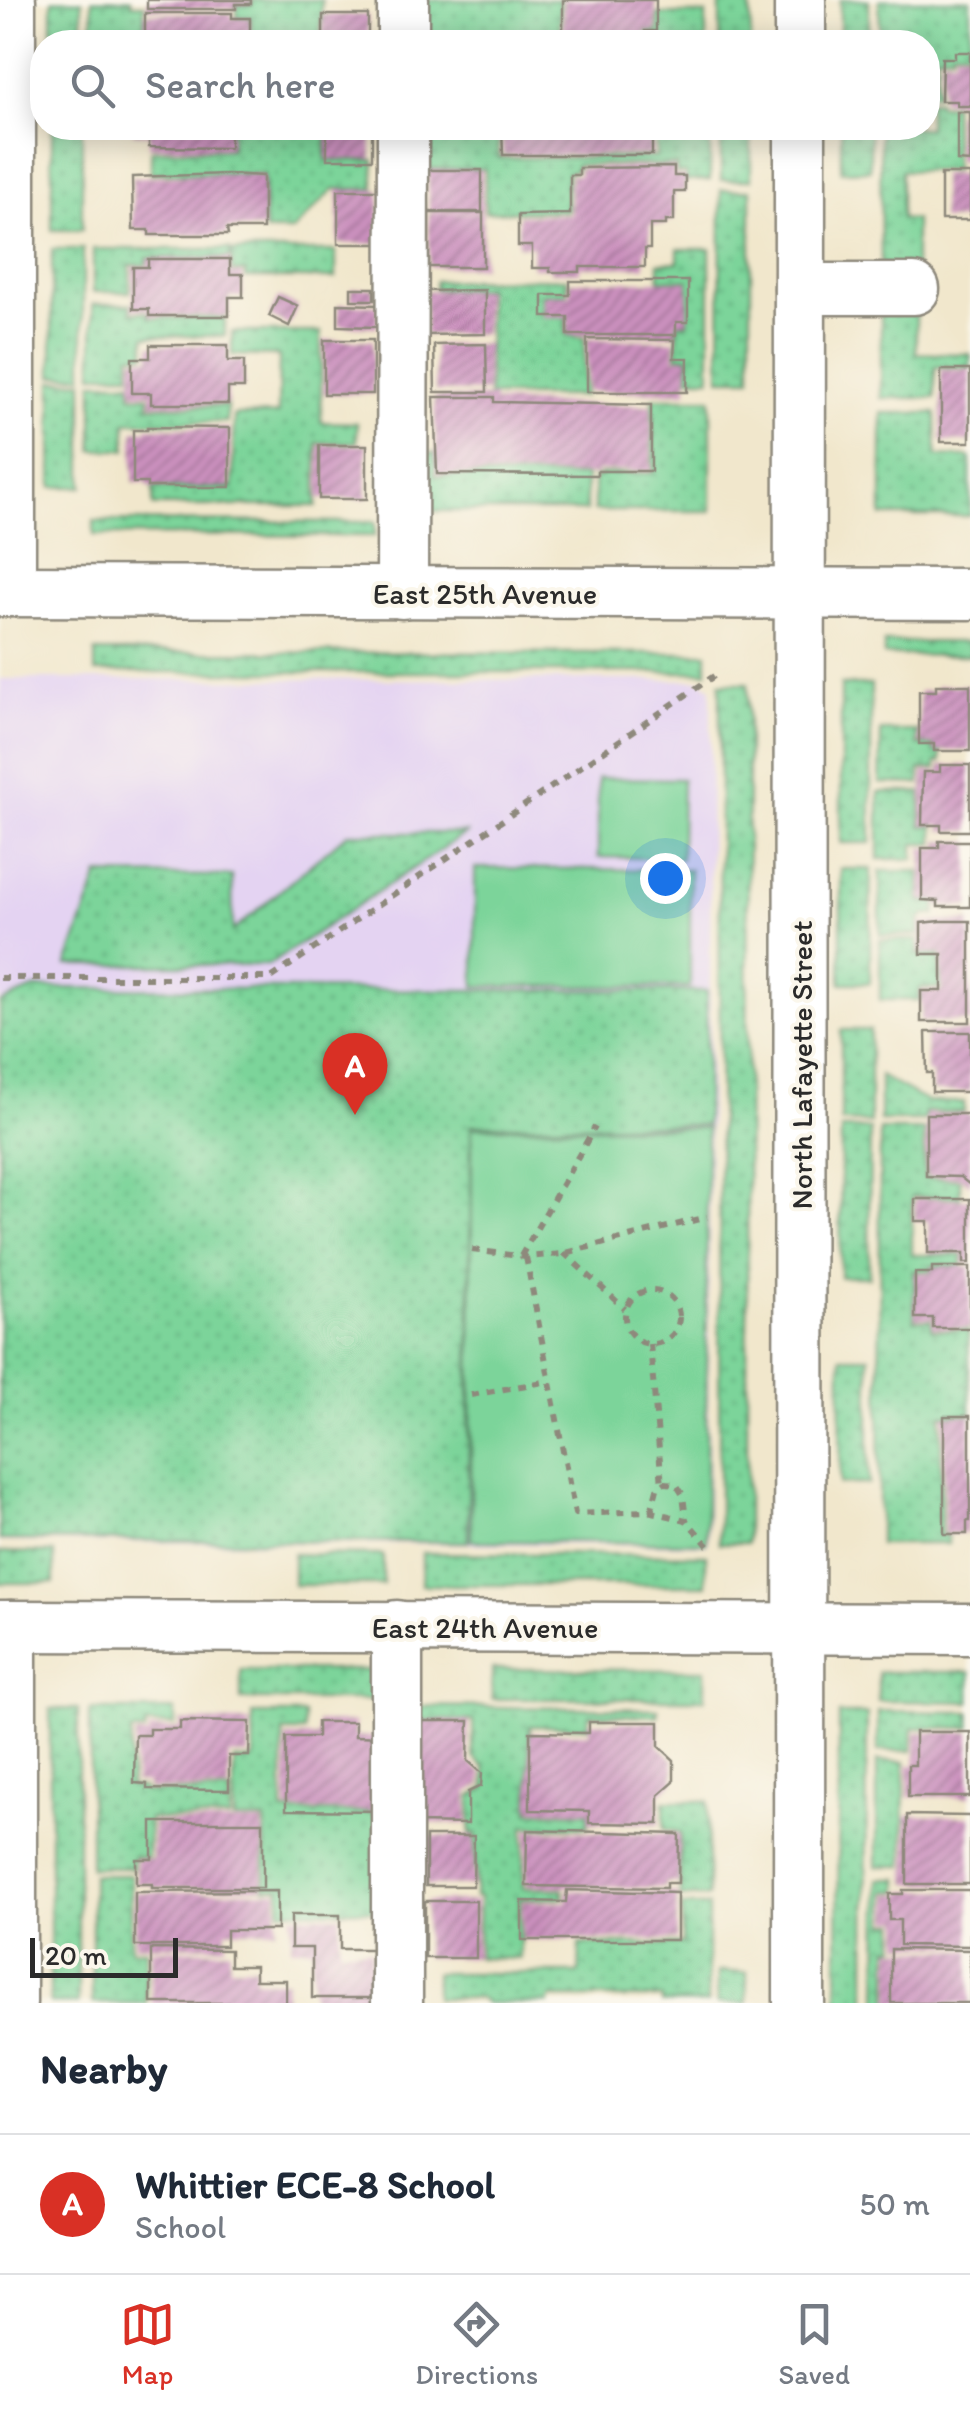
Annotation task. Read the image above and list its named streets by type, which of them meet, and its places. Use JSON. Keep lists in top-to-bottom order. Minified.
{"streets":{"street":["East 25th Avenue","North Lafayette Street","East 24th Avenue"]},"crossings":[["East 25th Avenue","North Lafayette Street"],["North Lafayette Street","East 24th Avenue"]],"scale_bar":"20 m","page":{"search":"Search here","pins":"A","scale":"20 m","heading":"Nearby","list":[{"mark":"A","name":"Whittier ECE-8 School","note":"School","value":"50 m"}],"nav":["Map","Directions","Saved"]}}
